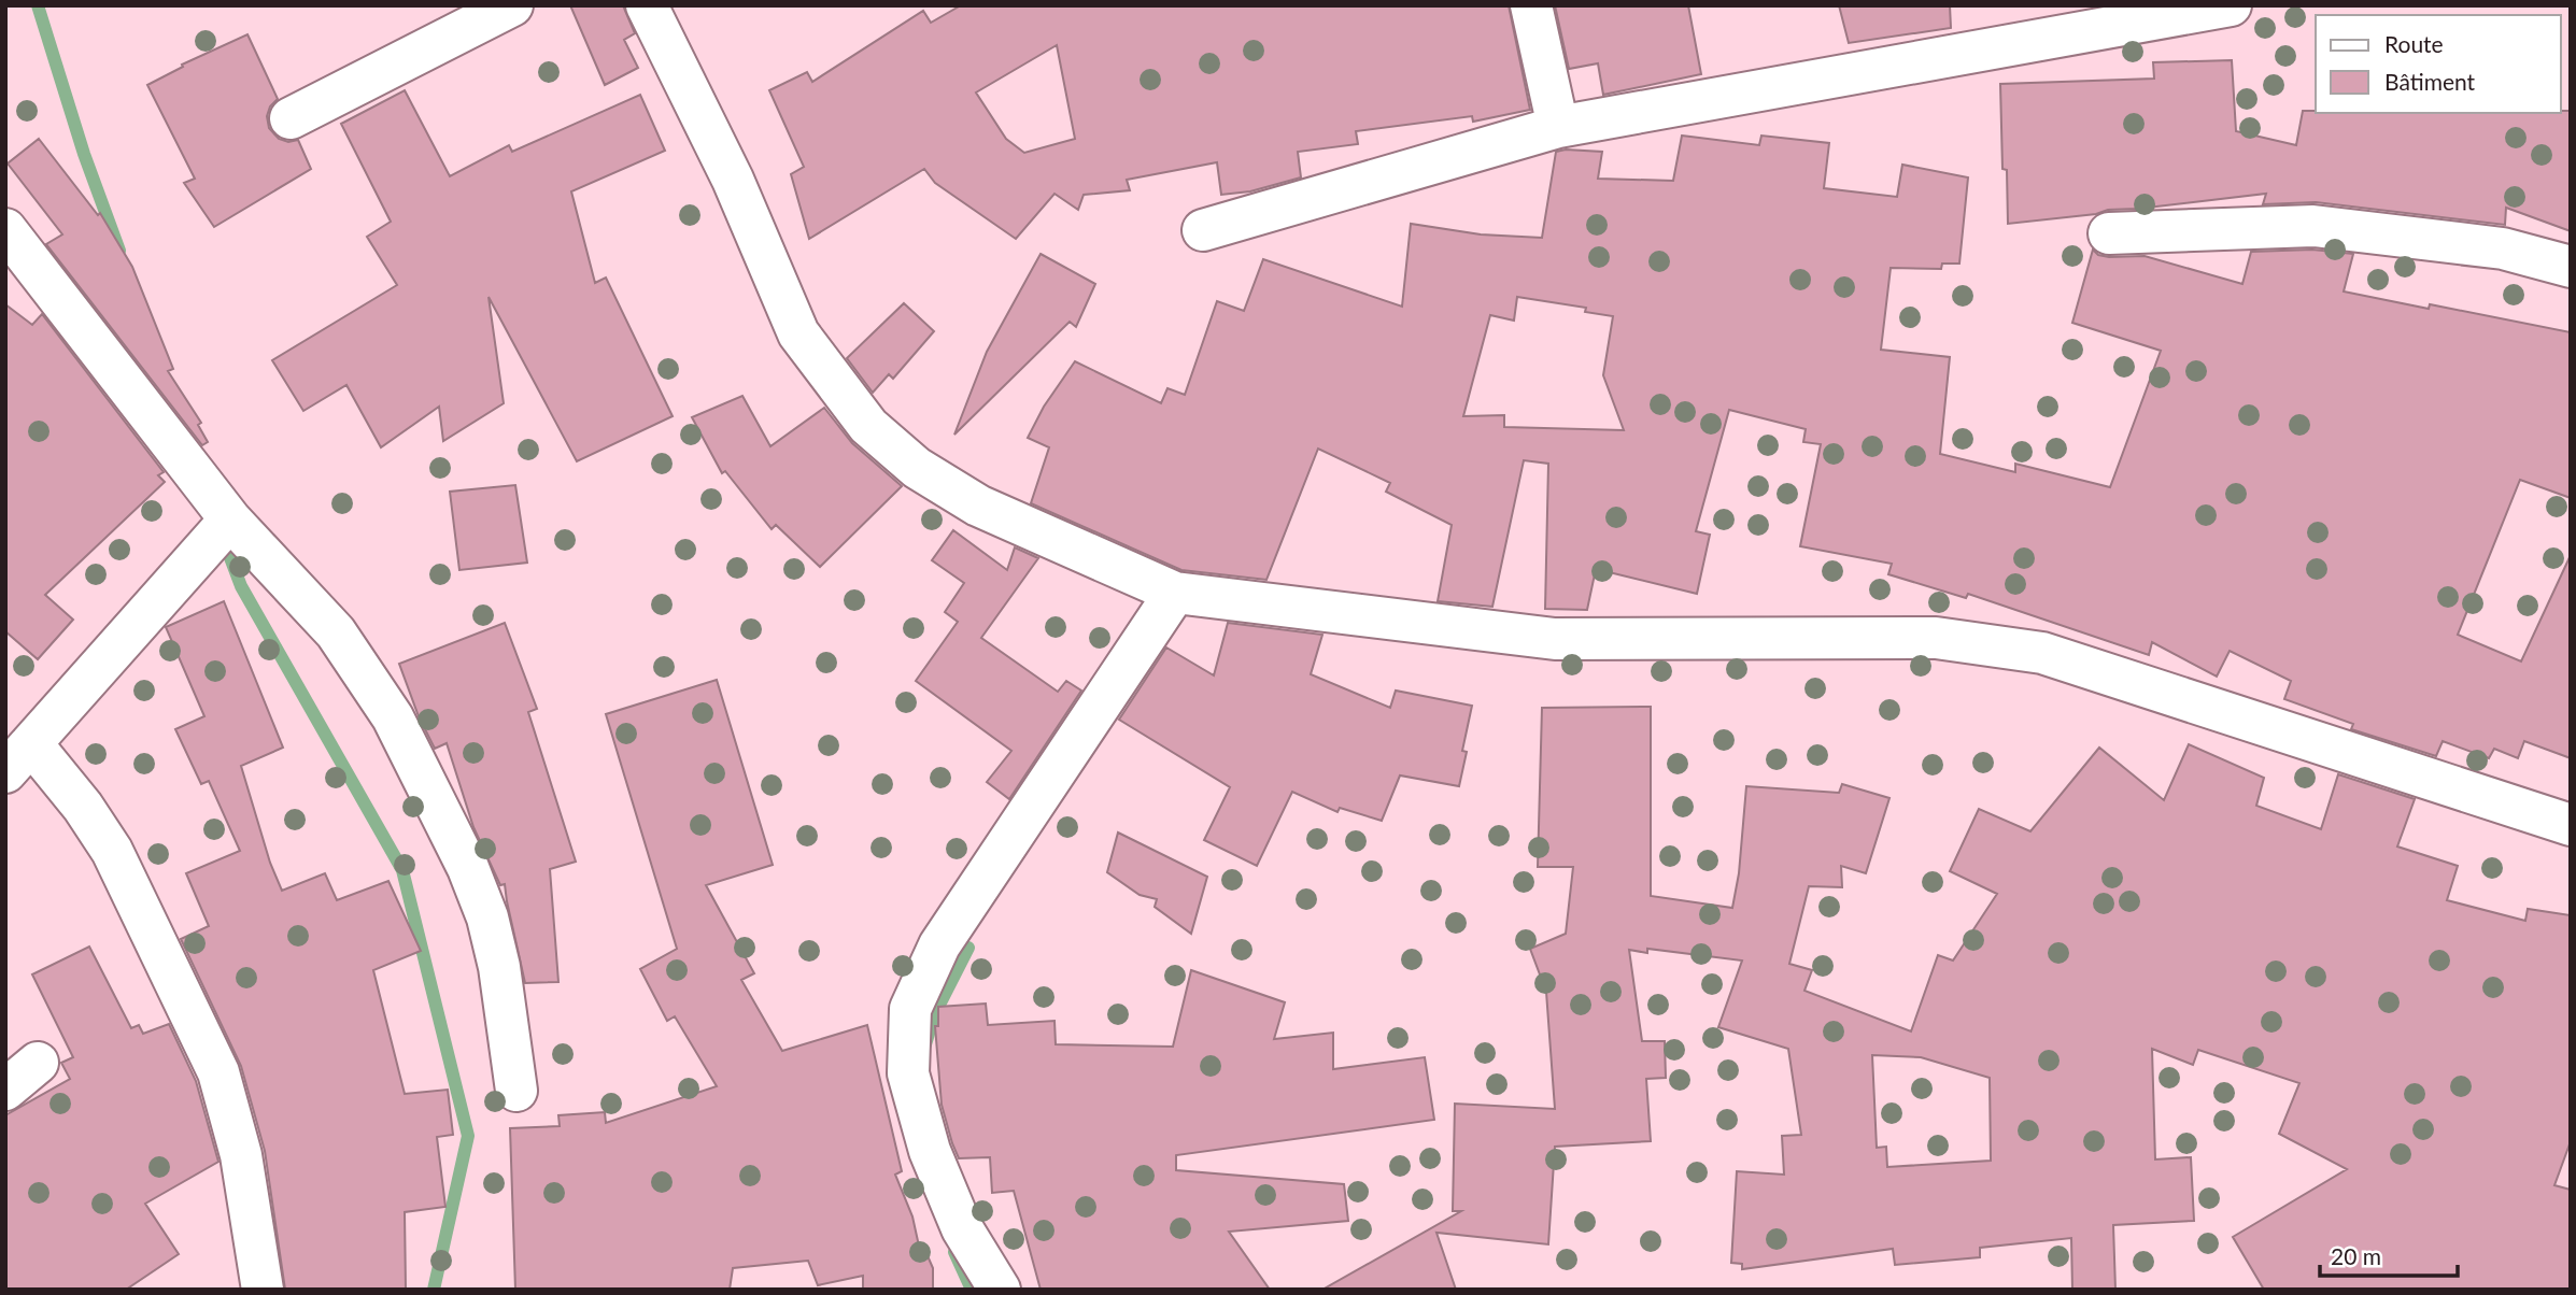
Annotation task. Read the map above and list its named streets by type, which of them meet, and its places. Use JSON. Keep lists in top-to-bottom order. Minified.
{"legend":["Route","Bâtiment"],"scale_bar":"20 m"}
